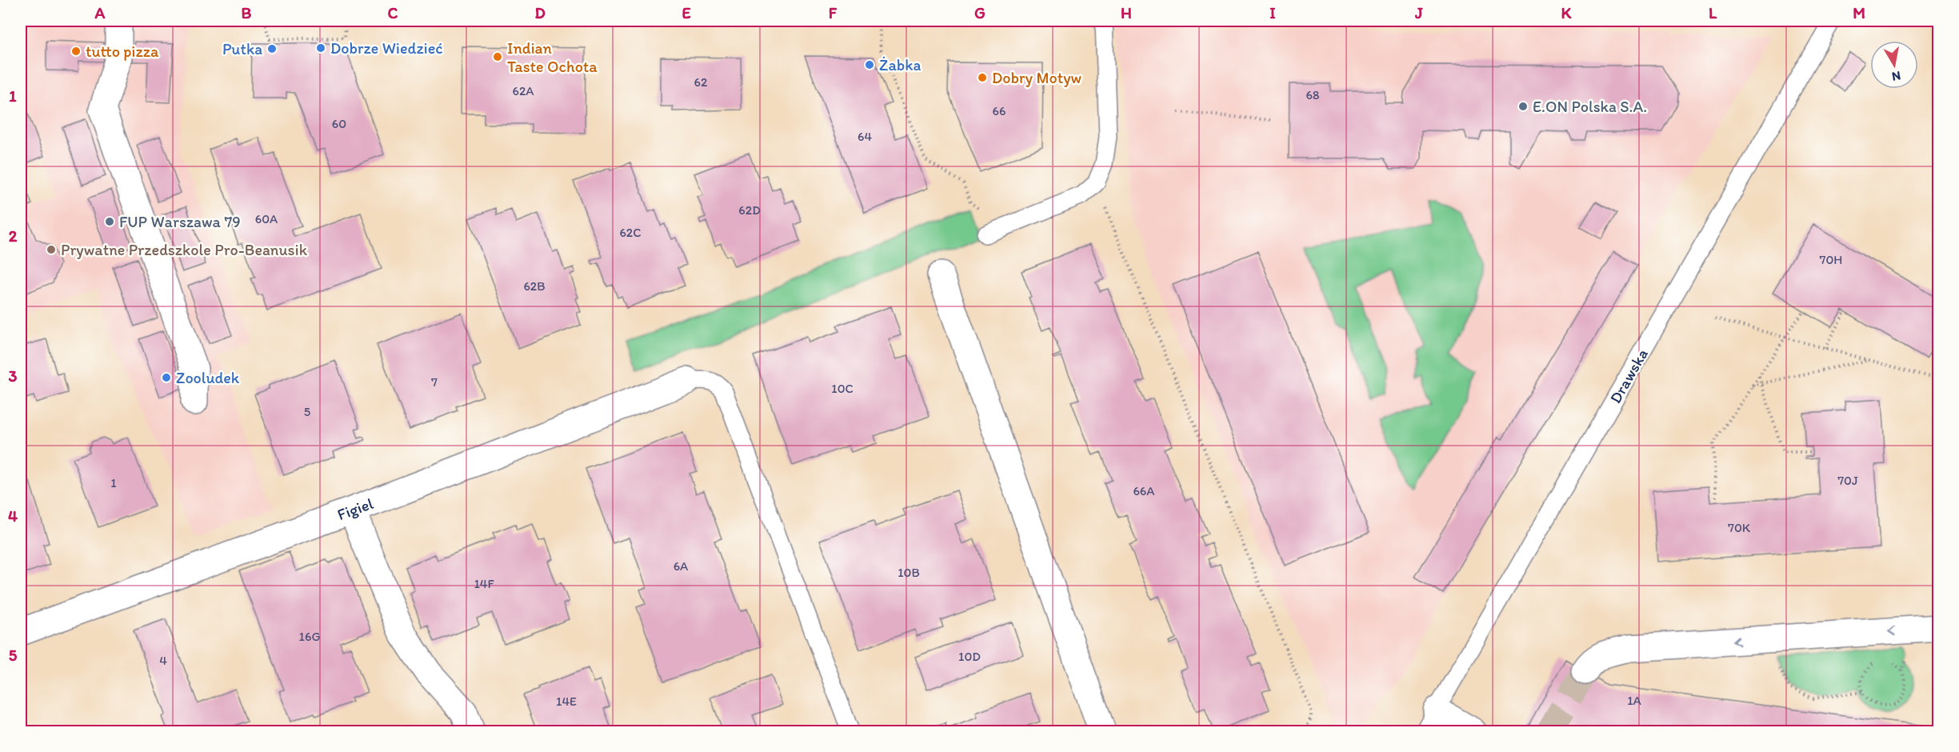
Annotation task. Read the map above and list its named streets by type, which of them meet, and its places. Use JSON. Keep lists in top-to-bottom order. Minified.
{"streets":{"street":["Figiel"],"lane":["Drawska"]},"places":["Dobrze Wiedzieć","Putka","tutto pizza","Indian Taste Ochota","Żabka","Dobry Motyw","E.ON Polska S.A.","FUP Warszawa 79","Prywatne Przedszkole Pro-Beanusik","Zooludek"],"house_numbers":["62","62A","68","66","60","64","62D","60A","62C","70H","62B","7","10C","5","70J","1","66A","70K","6A","10B","14F","16G","10D","4","1A","14E"],"north":"bottom","grid":{"columns":["A","B","C","D","E","F","G","H","I","J","K","L","M"],"rows":["1","2","3","4","5"]}}
